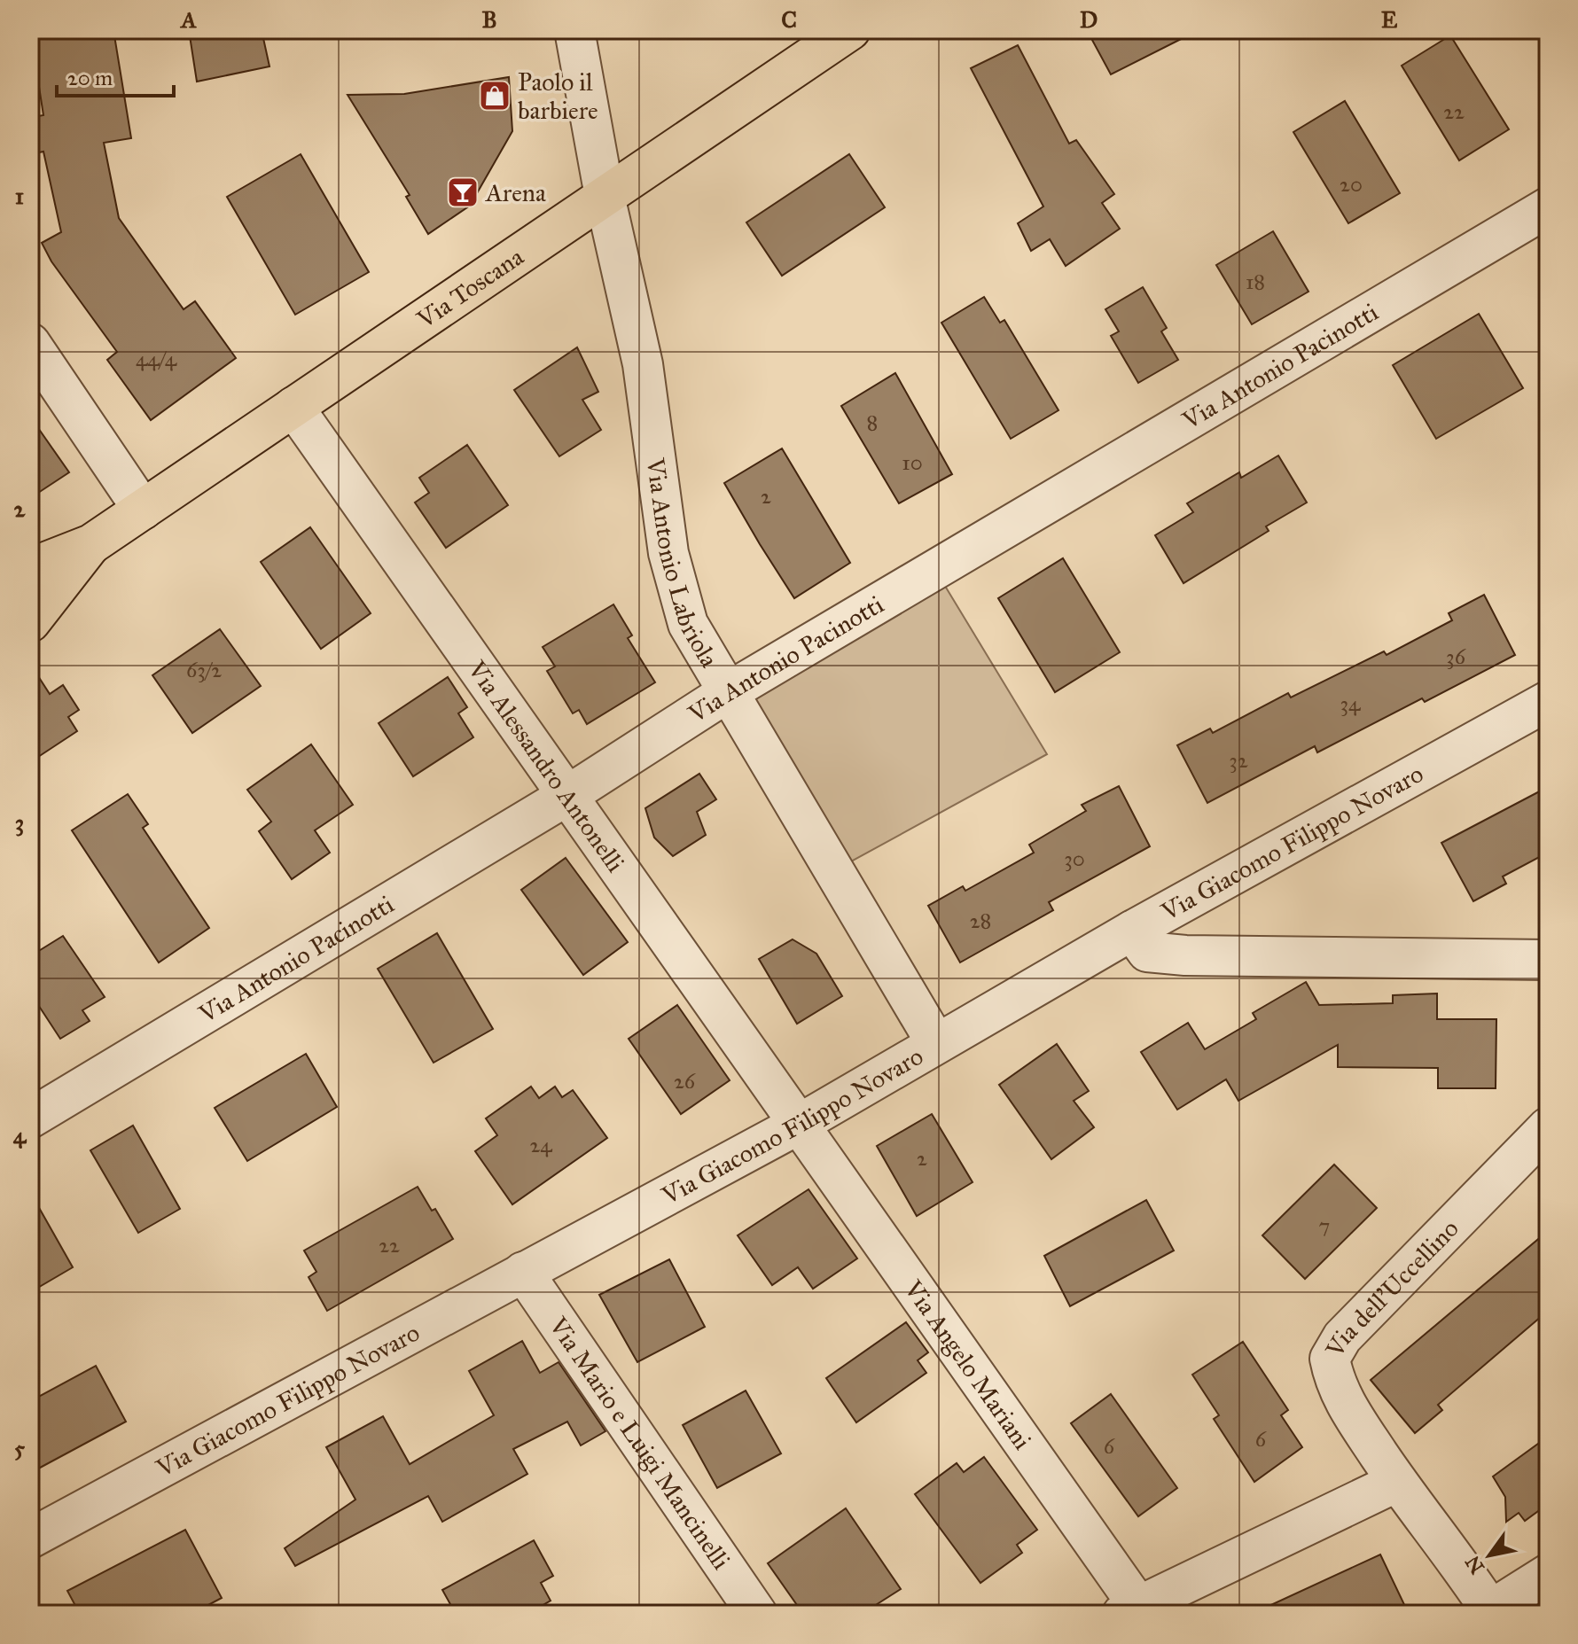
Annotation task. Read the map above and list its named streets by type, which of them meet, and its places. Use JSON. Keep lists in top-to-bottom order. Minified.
{"streets":{"main road":["Via Toscana"],"street":["Via Antonio Pacinotti","Via Antonio Labriola","Via Alessandro Antonelli","Via Giacomo Filippo Novaro","Via dell'Uccellino","Via Angelo Mariani","Via Mario e Luigi Mancinelli"]},"crossings":[["Via Toscana","Via Antonio Labriola"],["Via Toscana","Via Alessandro Antonelli"],["Via Antonio Pacinotti","Via Antonio Labriola"],["Via Antonio Pacinotti","Via Alessandro Antonelli"],["Via Antonio Labriola","Via Giacomo Filippo Novaro"],["Via Alessandro Antonelli","Via Giacomo Filippo Novaro"],["Via Alessandro Antonelli","Via Angelo Mariani"],["Via Giacomo Filippo Novaro","Via Angelo Mariani"],["Via Giacomo Filippo Novaro","Via Mario e Luigi Mancinelli"]],"places":{"shop":["Paolo il barbiere"],"bar":["Arena"]},"house_numbers":["22","20","18","44/4","8","10","2","36","63/2","34","32","30","28","26","24","2","7","22","6","6"],"scale_bar":"20 m","north":"bottom left","grid":{"columns":["A","B","C","D","E"],"rows":["1","2","3","4","5"]}}
